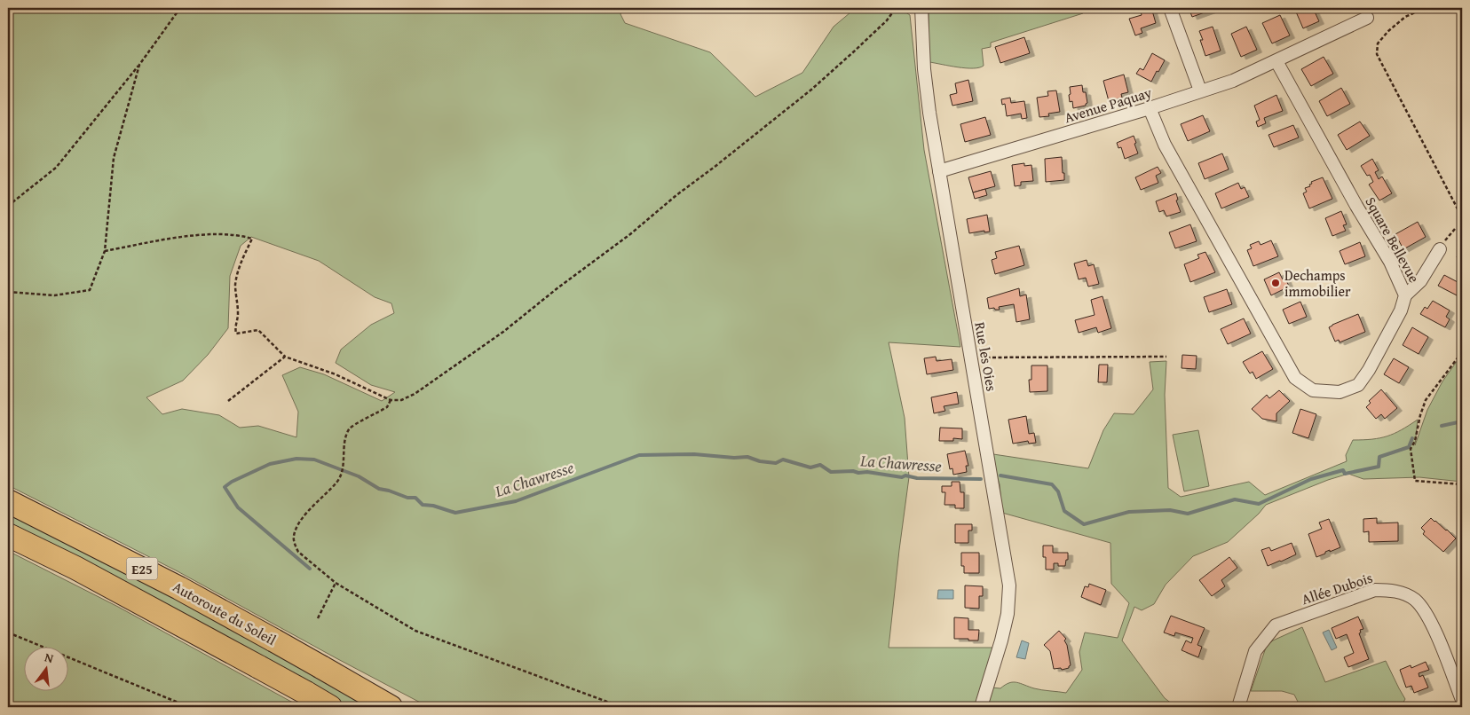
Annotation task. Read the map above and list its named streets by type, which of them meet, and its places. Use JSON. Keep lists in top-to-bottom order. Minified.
{"streets":{"highway":["E25","Autoroute du Soleil"],"street":["Avenue Paquay","Square Bellevue","Rue les Oies","Allée Dubois"]},"crossings":[["Avenue Paquay","Square Bellevue"],["Avenue Paquay","Rue les Oies"]],"water":["La Chawresse"],"places":["Dechamps immobilier"],"north":"top"}
